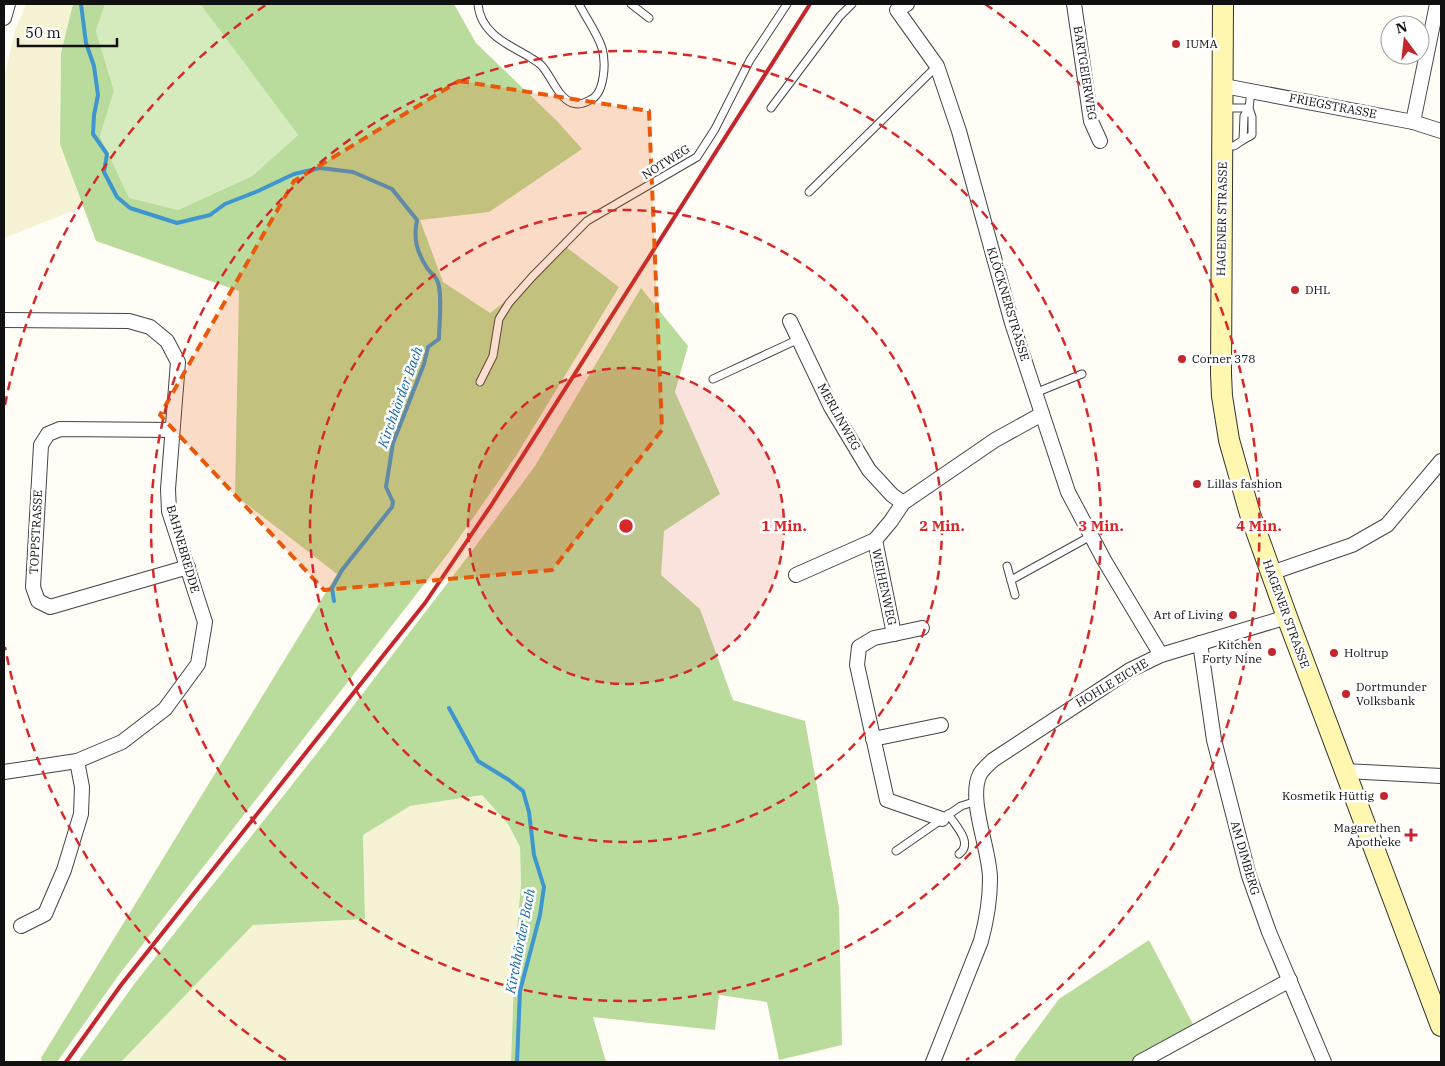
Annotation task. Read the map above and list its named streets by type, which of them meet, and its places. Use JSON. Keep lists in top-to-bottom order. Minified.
{"streets":{"main road":["HAGENER STRASSE"],"street":["BARTGEIERWEG","FRIEGSTRASSE","KLÖCKNERSTRASSE","MERLINWEG","TOPPSTRASSE","BAHNEBREDDE","WEIHENWEG","HOHLE EICHE","AM DIMBERG"],"lane":["NOTWEG"]},"crossings":[["FRIEGSTRASSE","HAGENER STRASSE"],["HAGENER STRASSE","HOHLE EICHE"],["KLÖCKNERSTRASSE","HOHLE EICHE"],["TOPPSTRASSE","BAHNEBREDDE"],["HOHLE EICHE","AM DIMBERG"]],"water":["Kirchhörder Bach"],"places":{"other":["IUMA","DHL","Corner 378","Lillas fashion","Art of Living","Kitchen Forty Nine","Holtrup","Dortmunder Volksbank","Kosmetik Hüttig"],"health":["Magarethen Apotheke"]},"scale_bar":"50 m","north":"top","rings":["1 Min.","2 Min.","3 Min.","4 Min."]}
